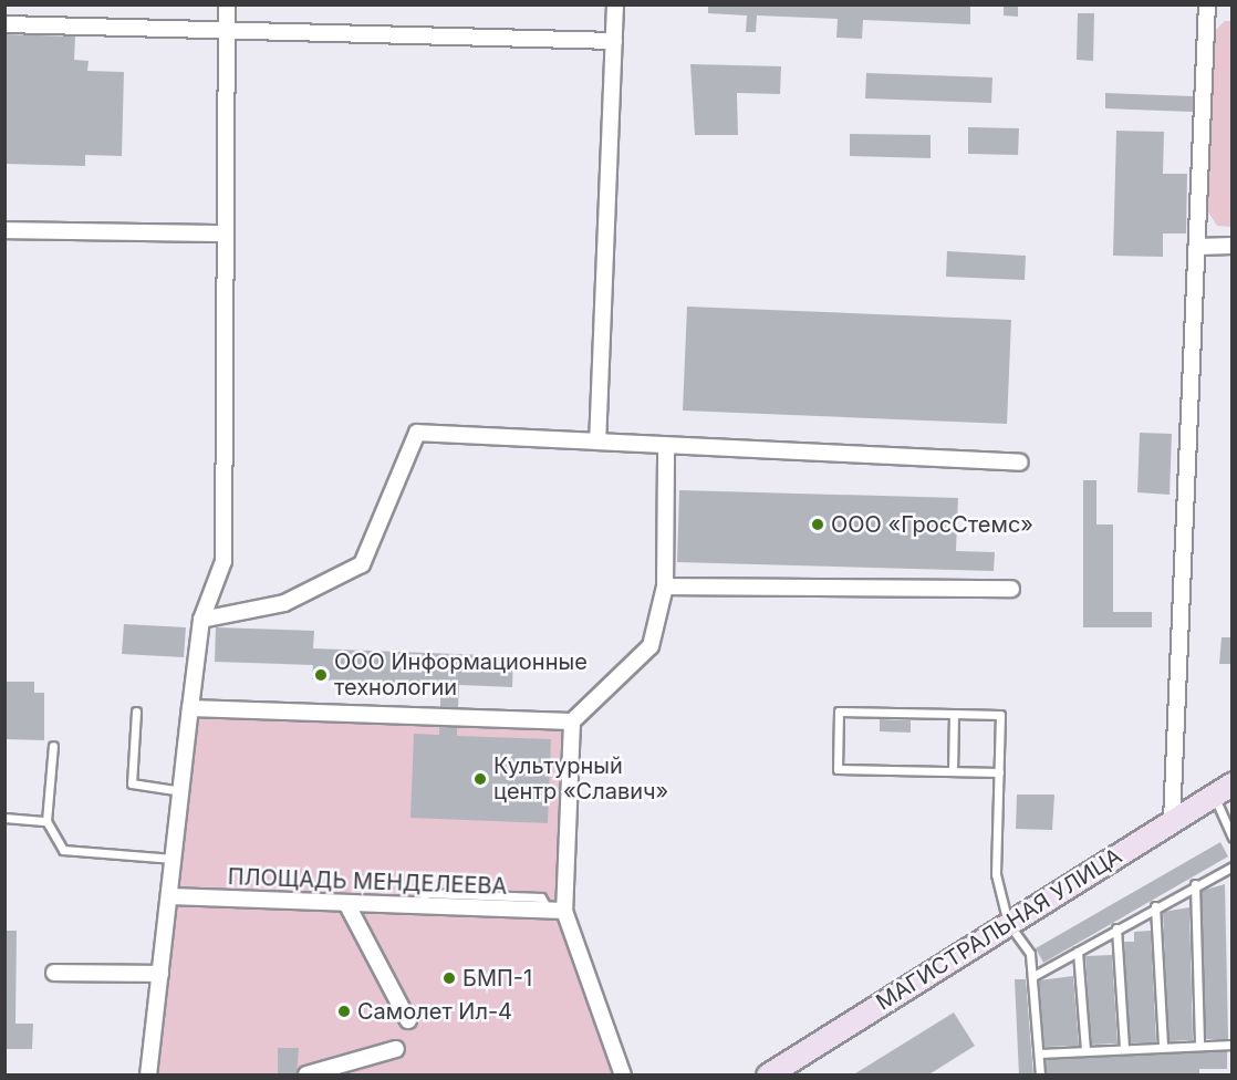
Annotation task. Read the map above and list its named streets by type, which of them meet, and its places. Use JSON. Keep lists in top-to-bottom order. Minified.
{"streets":{"main road":["МАГИСТРАЛЬНАЯ УЛИЦА"],"street":["ПЛОЩАДЬ МЕНДЕЛЕЕВА"]},"places":["ООО «ГросСтемс»","ООО Информационные технологии","Культурный центр «Славич»","БМП-1","Самолет Ил-4"]}
